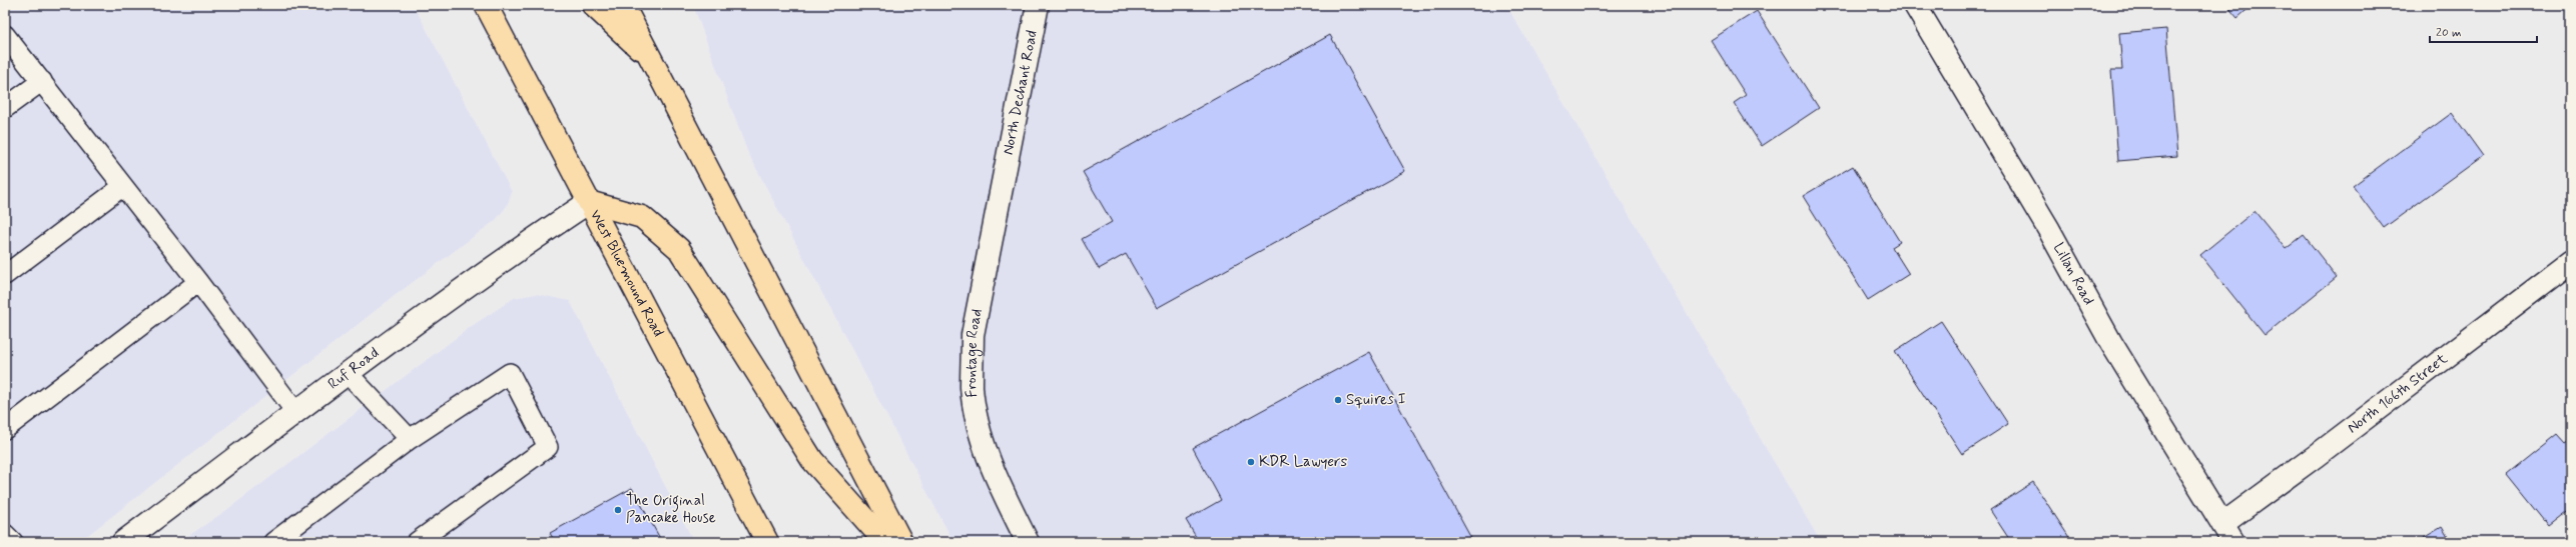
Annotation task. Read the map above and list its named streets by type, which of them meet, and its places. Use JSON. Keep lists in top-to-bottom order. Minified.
{"streets":{"main road":["West Bluemound Road"],"street":["North Dechant Road","Lillan Road","Frontage Road","Ruf Road","North 166th Street"]},"crossings":[["North Dechant Road","Frontage Road"],["West Bluemound Road","Ruf Road"],["Lillan Road","North 166th Street"]],"places":["Squires I","KDR Lawyers","The Original Pancake House"],"scale_bar":"20 m"}
